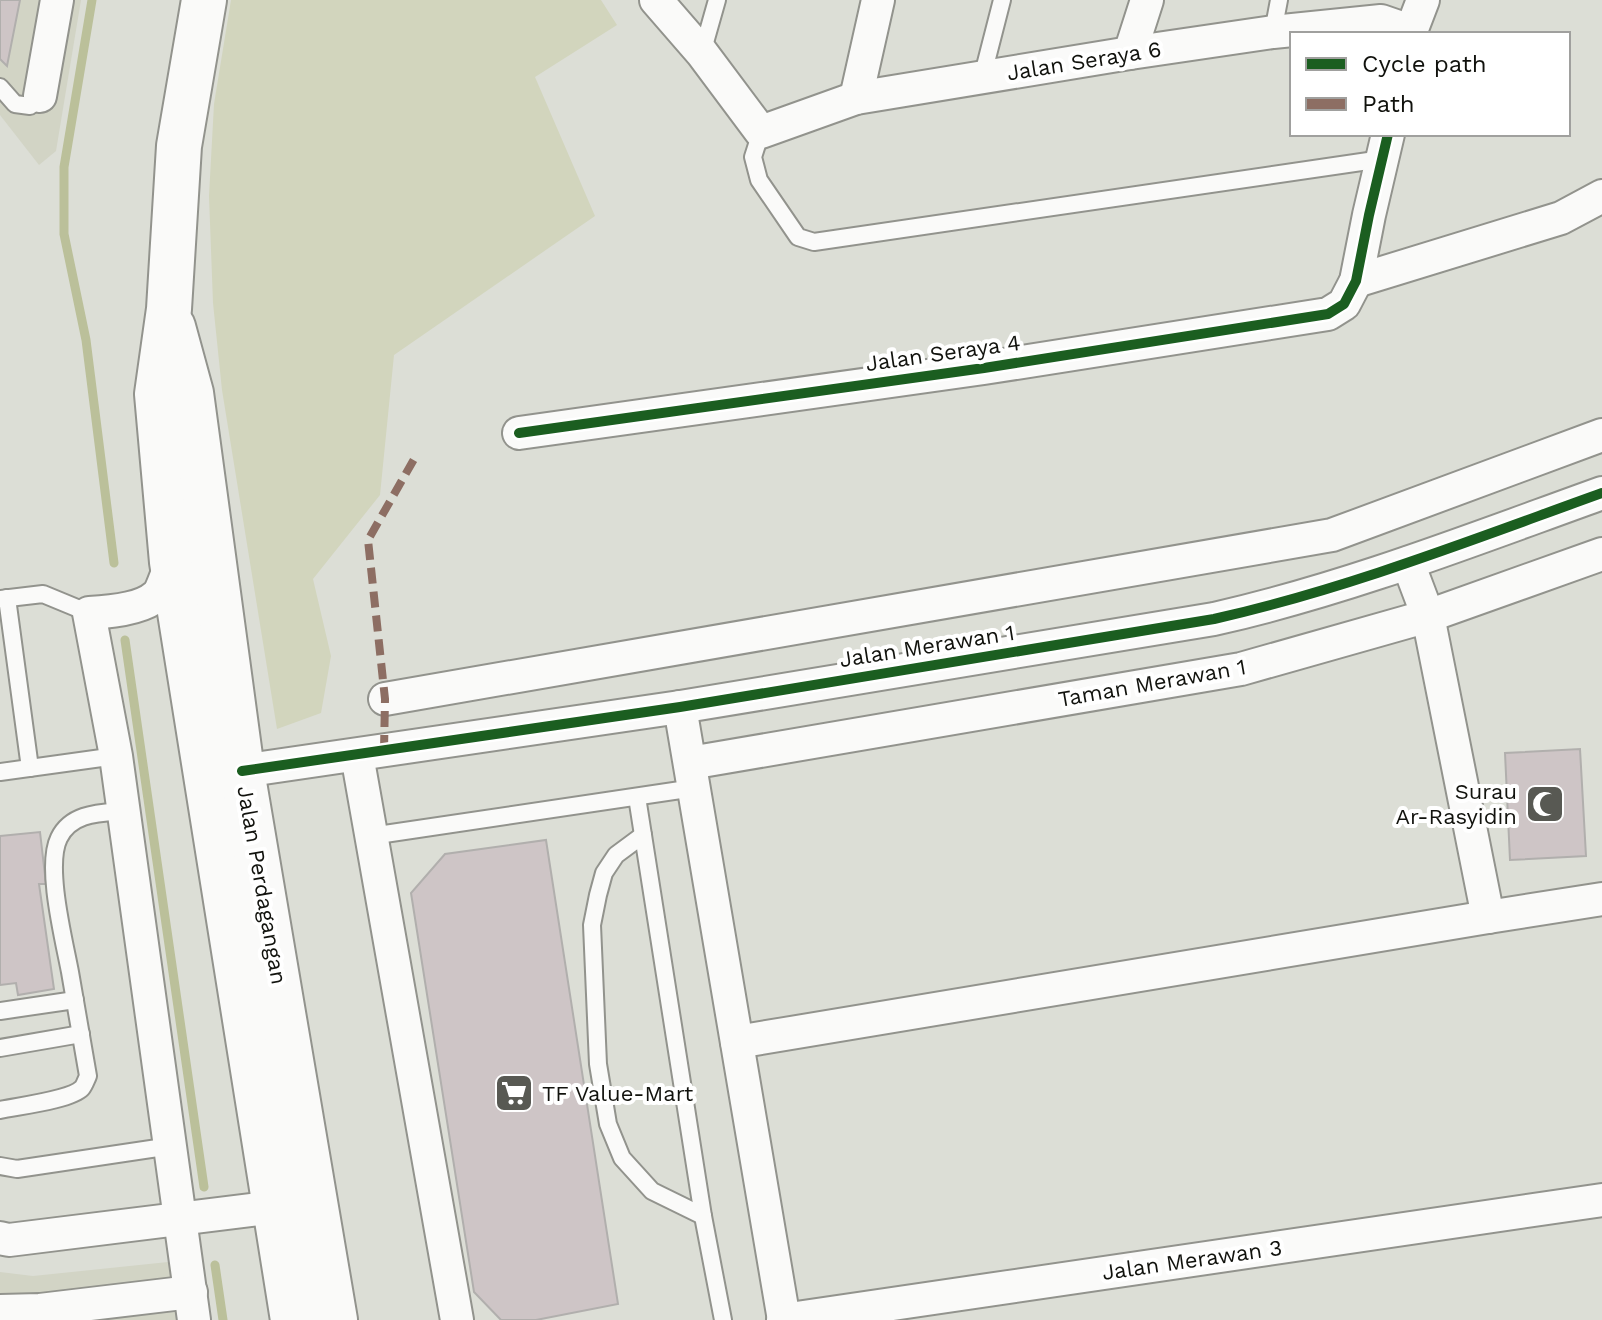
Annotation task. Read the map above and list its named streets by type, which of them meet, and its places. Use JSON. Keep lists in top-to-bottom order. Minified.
{"streets":{"main road":["Jalan Perdagangan"],"street":["Jalan Seraya 6","Jalan Seraya 4","Jalan Merawan 1","Taman Merawan 1","Jalan Merawan 3"]},"crossings":[["Jalan Merawan 1","Jalan Perdagangan"]],"places":{"mosque":["Surau Ar-Rasyidin"],"supermarket":["TF Value-Mart"]},"legend":["Cycle path","Path"]}
